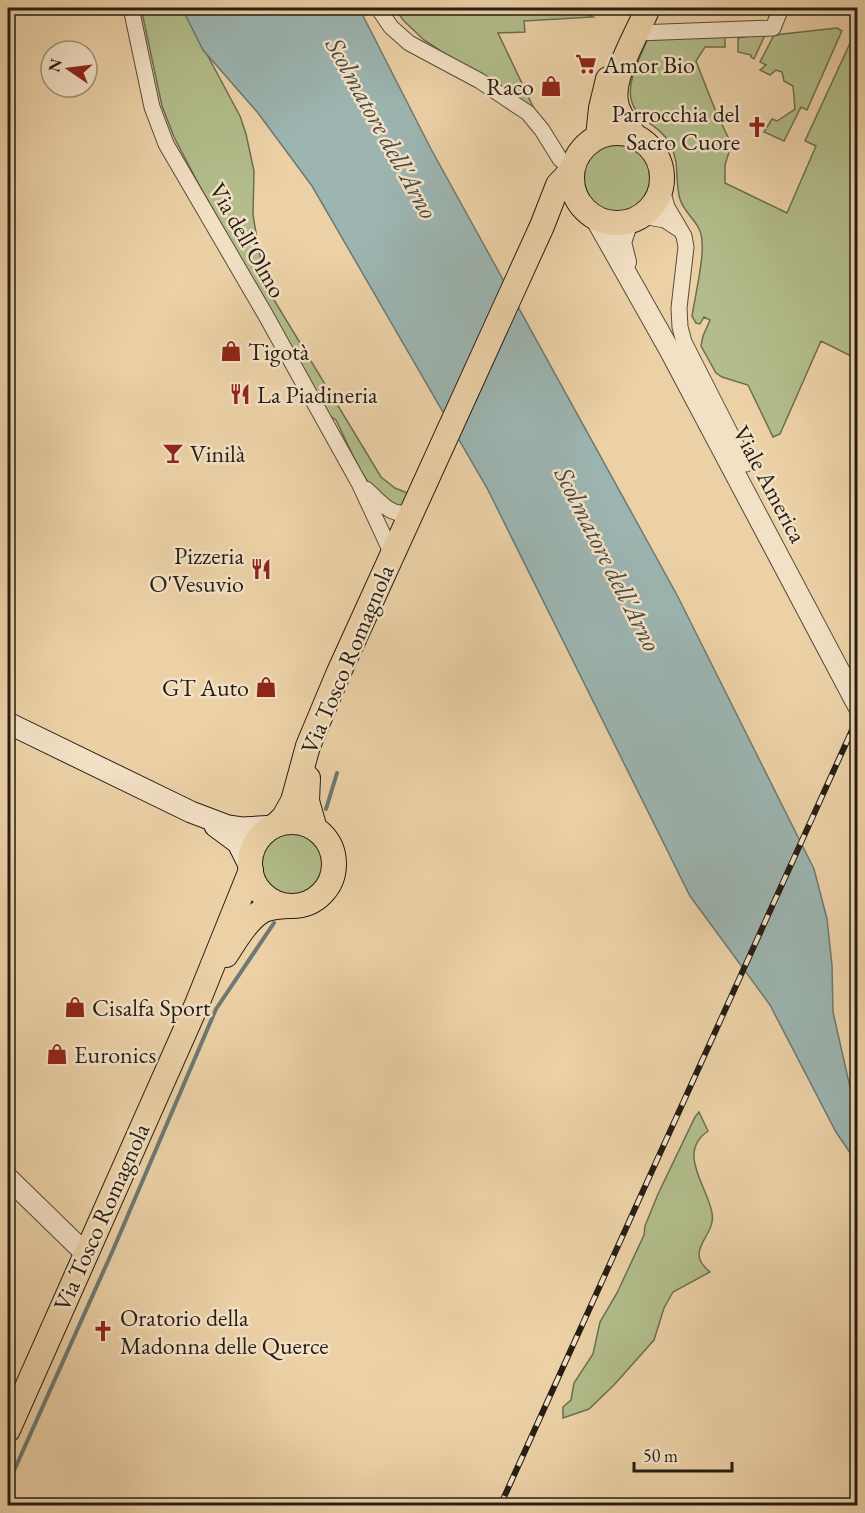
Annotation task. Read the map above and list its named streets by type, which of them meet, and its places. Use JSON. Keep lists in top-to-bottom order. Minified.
{"streets":{"main road":["Via Tosco Romagnola"],"street":["Via dell'Olmo","Viale America"]},"crossings":[["Via dell'Olmo","Via Tosco Romagnola"]],"water":["Scolmatore dell'Arno"],"places":{"supermarket":["Amor Bio"],"shop":["Raco","Tigotà","GT Auto","Cisalfa Sport","Euronics"],"church":["Parrocchia del Sacro Cuore","Oratorio della Madonna delle Querce"],"restaurant":["La Piadineria","Pizzeria O'Vesuvio"],"bar":["Vinilà"]},"scale_bar":"50 m","north":"left"}
